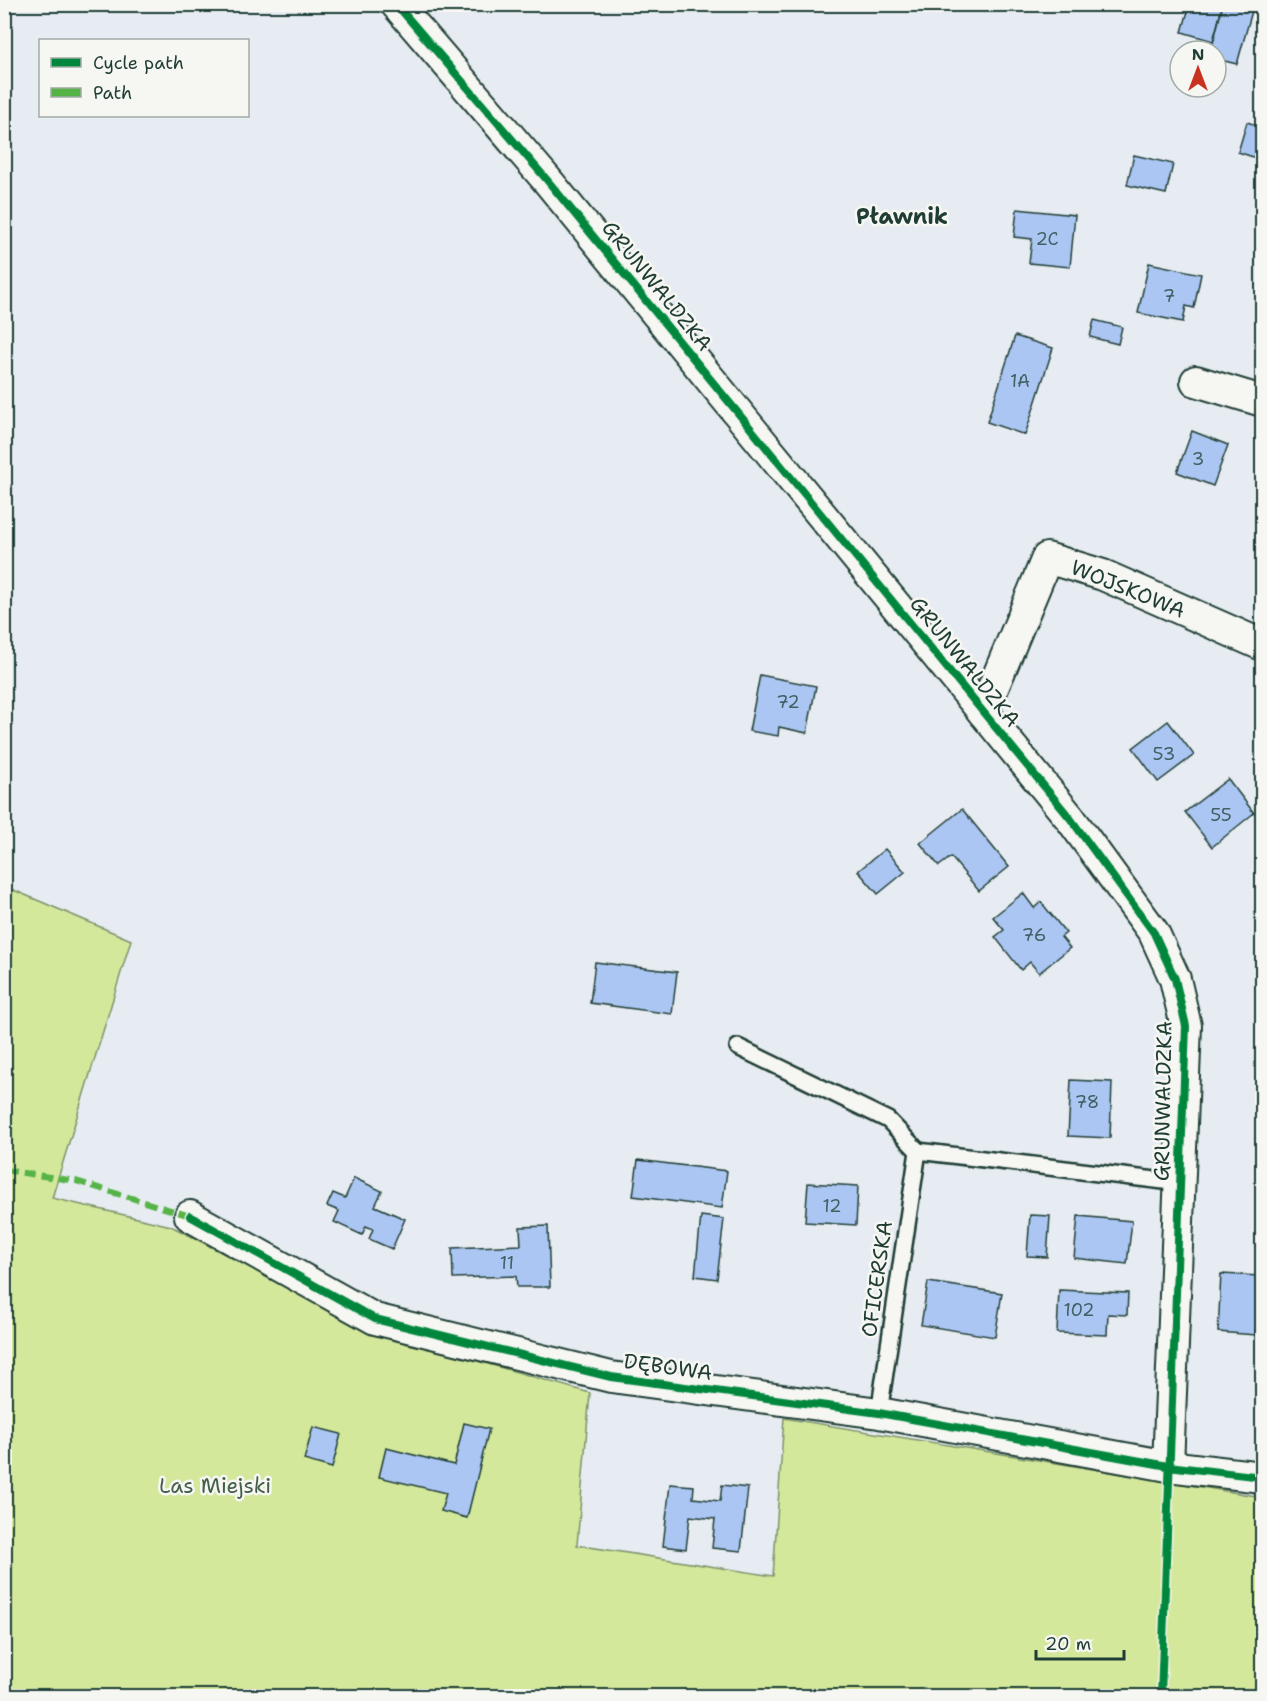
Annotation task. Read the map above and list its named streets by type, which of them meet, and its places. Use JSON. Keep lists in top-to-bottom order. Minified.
{"streets":{"street":["GRUNWALDZKA","WOJSKOWA","DĘBOWA"],"lane":["OFICERSKA"]},"crossings":[["GRUNWALDZKA","WOJSKOWA"],["GRUNWALDZKA","DĘBOWA"],["OFICERSKA","DĘBOWA"]],"districts":["Pławnik"],"parks":["Las Miejski"],"house_numbers":["2C","7","1A","3","72","53","55","76","78","12","11","102"],"legend":["Cycle path","Path"],"scale_bar":"20 m","north":"top"}
